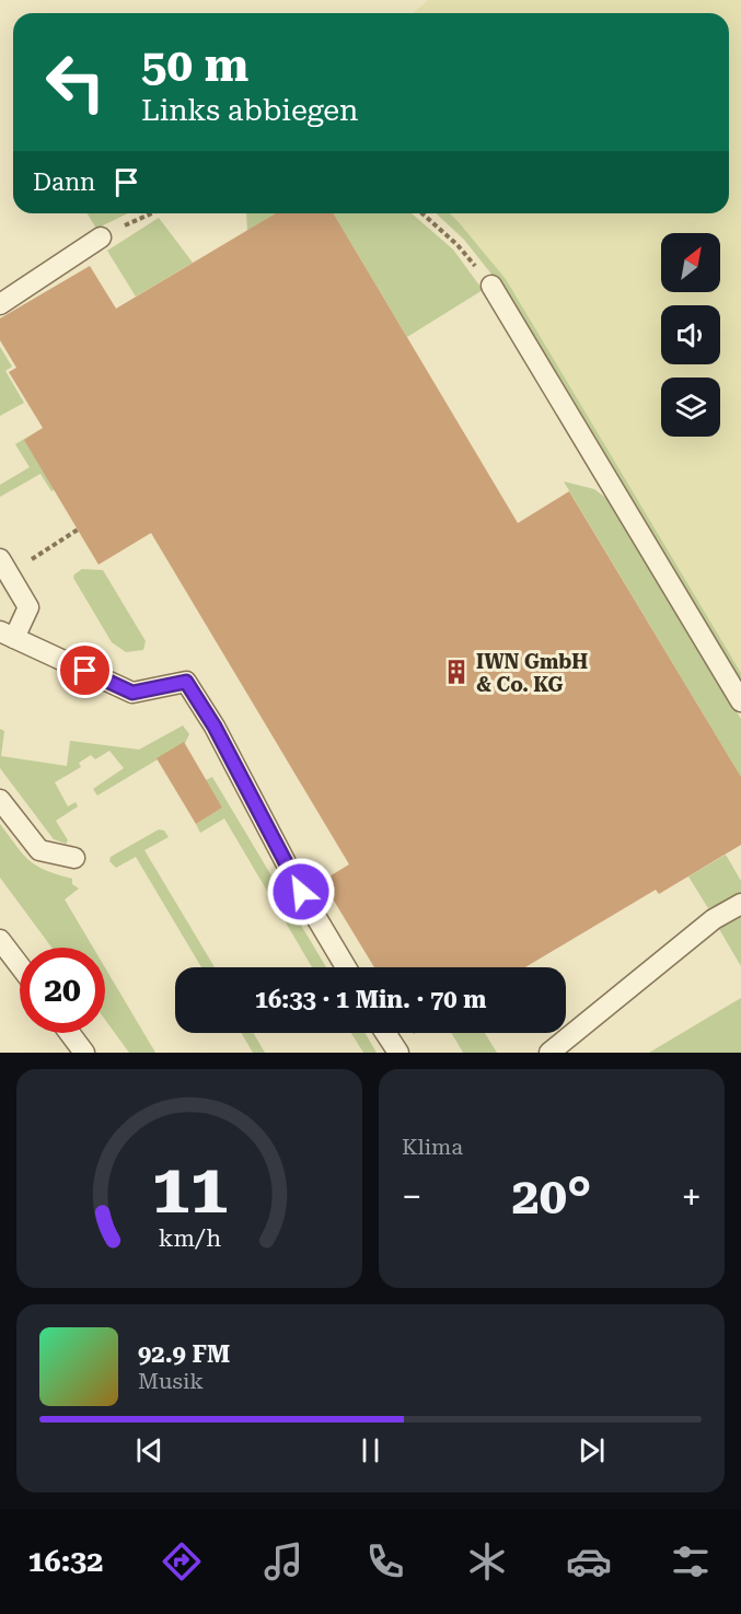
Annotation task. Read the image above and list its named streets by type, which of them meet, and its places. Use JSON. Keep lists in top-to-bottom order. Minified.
{"places":{"building":["IWN GmbH & Co. KG"]},"north":"top right","page":{"turn":["50 m","Links abbiegen"],"then":"Dann","limit":"20","trip":"16:33 · 1 Min. · 70 m","tile":"Klima","heat":["−","20°","+"],"song":["92.9 FM","Musik"],"tabs":"16:32","gauge":["11","km/h"]}}
